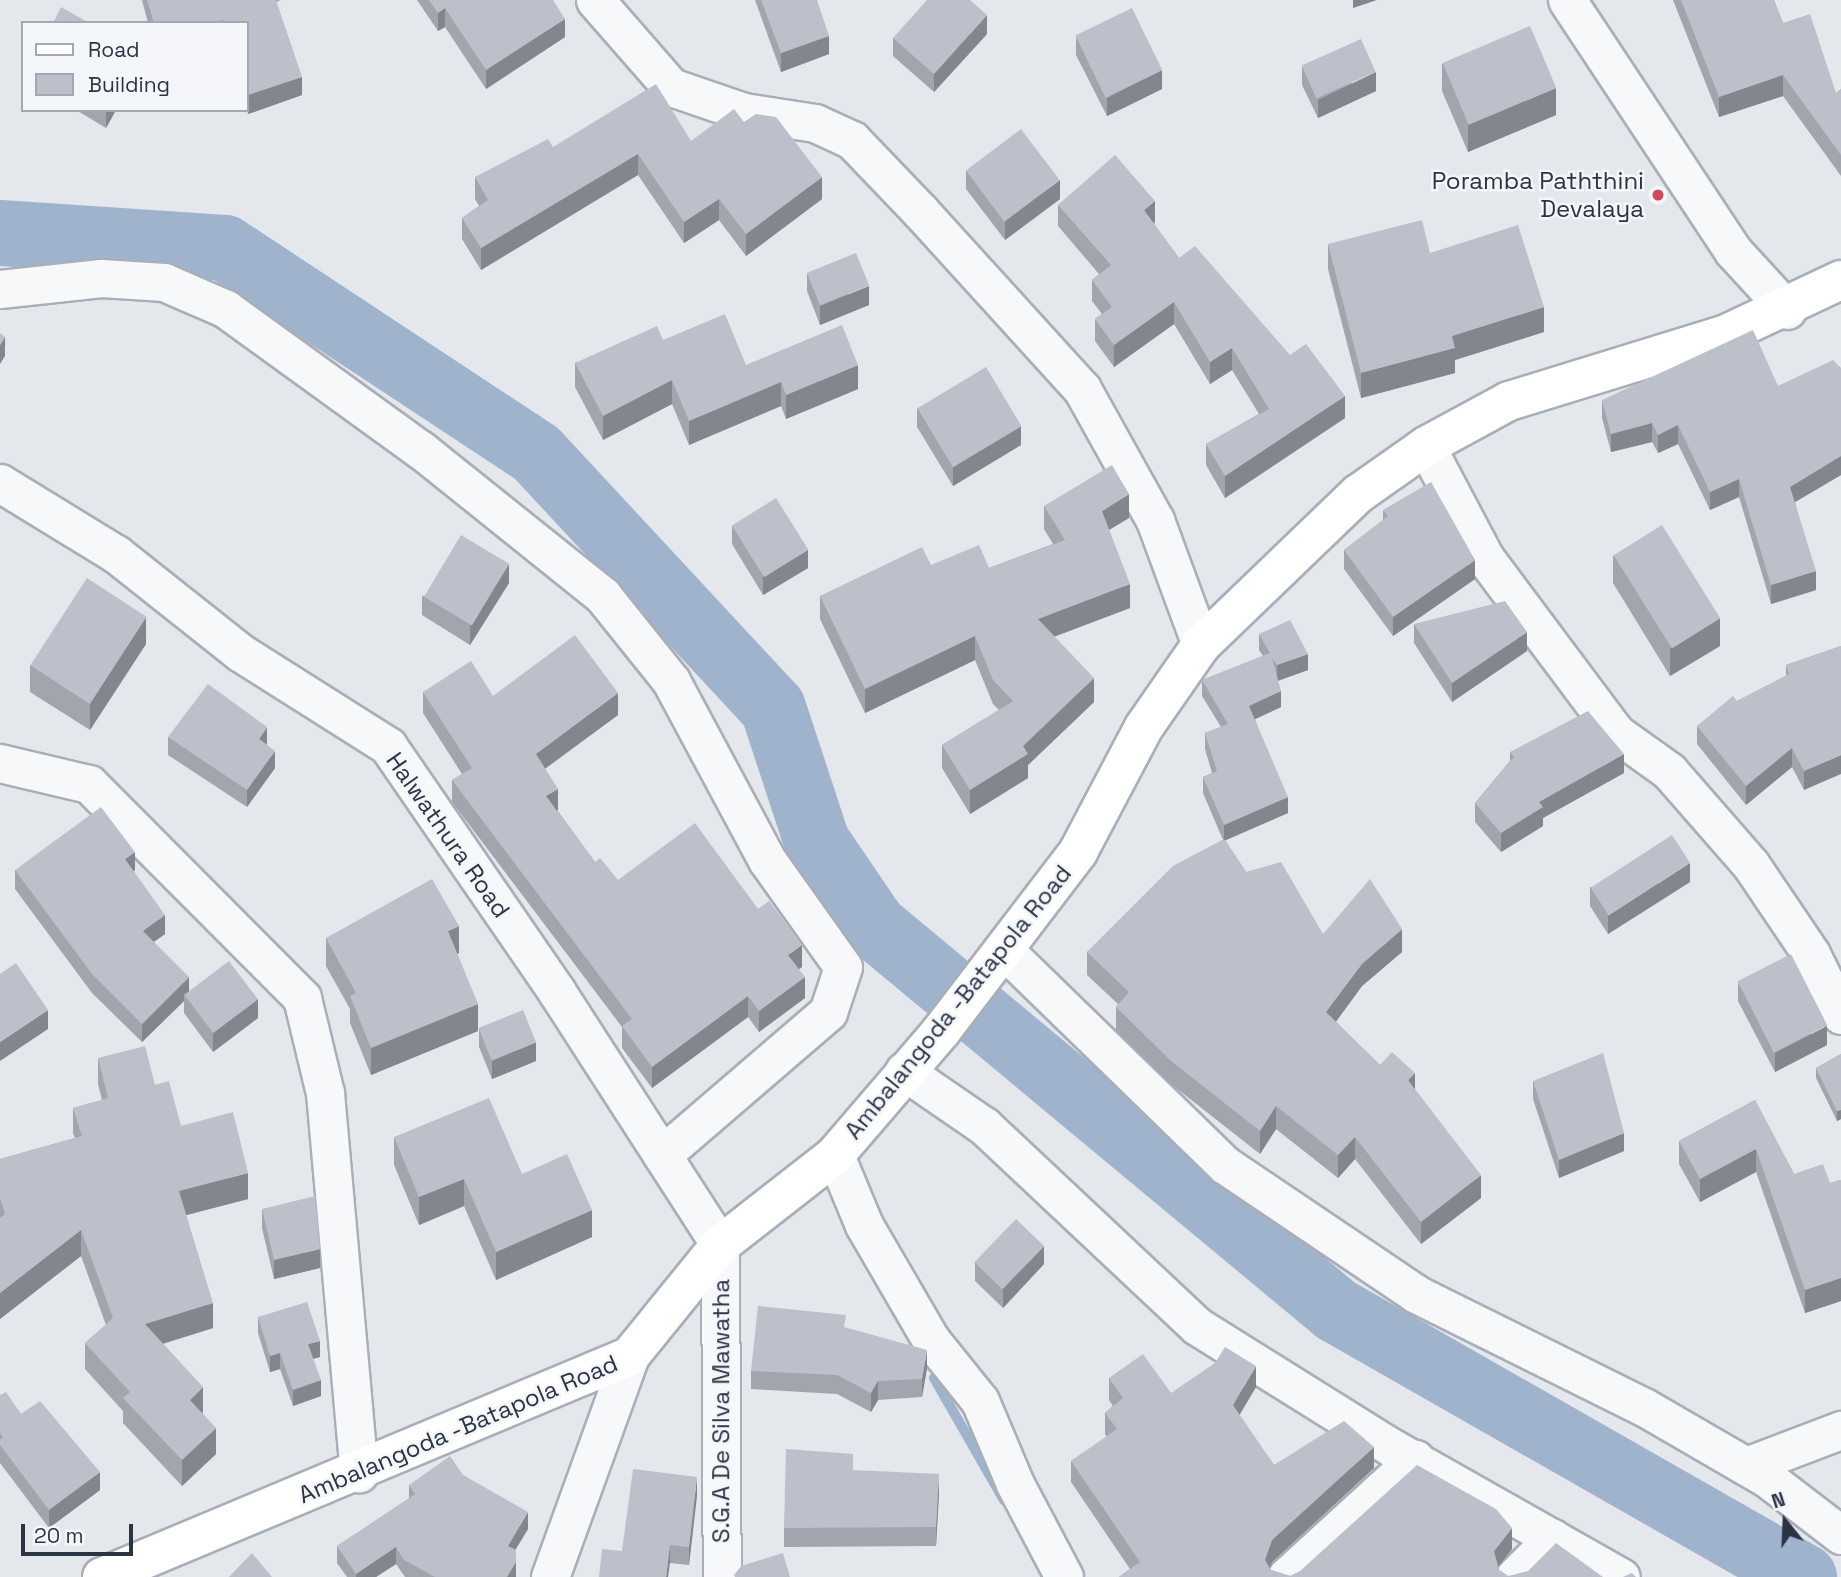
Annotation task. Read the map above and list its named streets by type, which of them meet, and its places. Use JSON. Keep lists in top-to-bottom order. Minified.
{"streets":{"main road":["Ambalangoda -Batapola Road"],"street":["Halwathura Road","S.G.A De Silva Mawatha"]},"crossings":[["Halwathura Road","Ambalangoda -Batapola Road"],["Halwathura Road","S.G.A De Silva Mawatha"],["Ambalangoda -Batapola Road","S.G.A De Silva Mawatha"]],"places":["Poramba Paththini Devalaya"],"legend":["Road","Building"],"scale_bar":"20 m","north":"top"}
